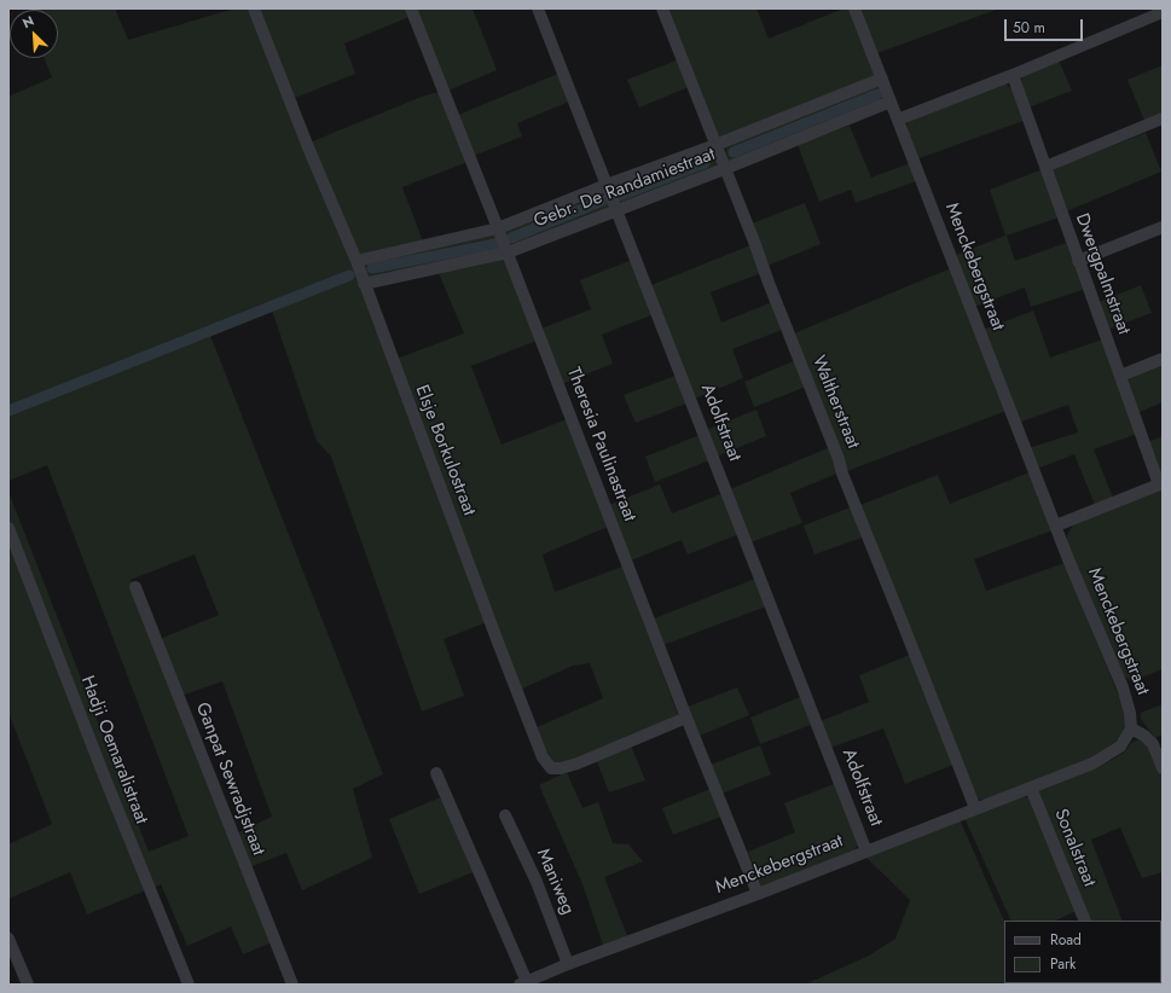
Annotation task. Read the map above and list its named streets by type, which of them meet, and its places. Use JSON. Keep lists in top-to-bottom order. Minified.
{"streets":{"street":["Gebr. De Randamiestraat","Menckebergstraat","Dwergpalmstraat","Waltherstraat","Adolfstraat","Theresia Paulinastraat","Elsje Borkulostraat","Hadji Oemaralistraat","Ganpat Sewradjstraat","Sonalstraat","Maniweg"]},"crossings":[["Gebr. De Randamiestraat","Menckebergstraat"],["Gebr. De Randamiestraat","Waltherstraat"],["Gebr. De Randamiestraat","Adolfstraat"],["Gebr. De Randamiestraat","Theresia Paulinastraat"],["Gebr. De Randamiestraat","Elsje Borkulostraat"],["Menckebergstraat","Waltherstraat"],["Menckebergstraat","Adolfstraat"],["Menckebergstraat","Theresia Paulinastraat"],["Menckebergstraat","Sonalstraat"],["Menckebergstraat","Maniweg"],["Theresia Paulinastraat","Elsje Borkulostraat"]],"legend":["Road","Park"],"scale_bar":"50 m","north":"top left"}
